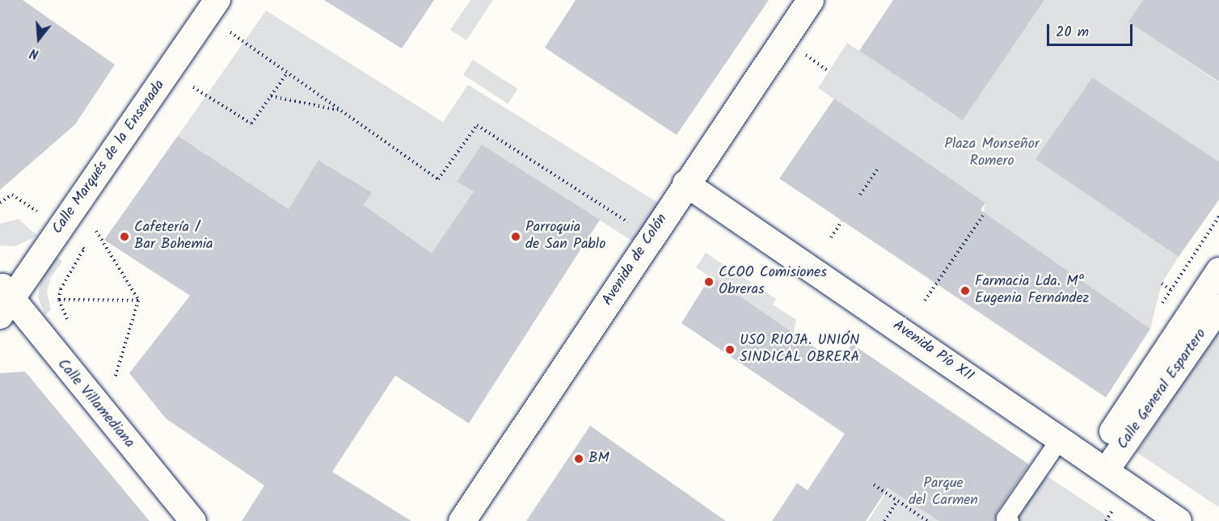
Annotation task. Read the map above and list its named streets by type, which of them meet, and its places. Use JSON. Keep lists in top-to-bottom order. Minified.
{"streets":{"main road":["Avenida de Colón"],"street":["Calle Marqués de la Ensenada","Avenida Pío XII","Calle General Espartero","Calle Villamediana"]},"crossings":[["Calle Marqués de la Ensenada","Calle Villamediana"],["Avenida de Colón","Avenida Pío XII"],["Avenida Pío XII","Calle General Espartero"]],"parks":["Plaza Monseñor Romero","Parque del Carmen"],"places":["Cafetería / Bar Bohemia","Parroquia de San Pablo","CCOO Comisiones Obreras","Farmacia Lda. Mª Eugenia Fernández","USO RIOJA. UNIÓN SINDICAL OBRERA","BM"],"scale_bar":"20 m","north":"bottom"}
